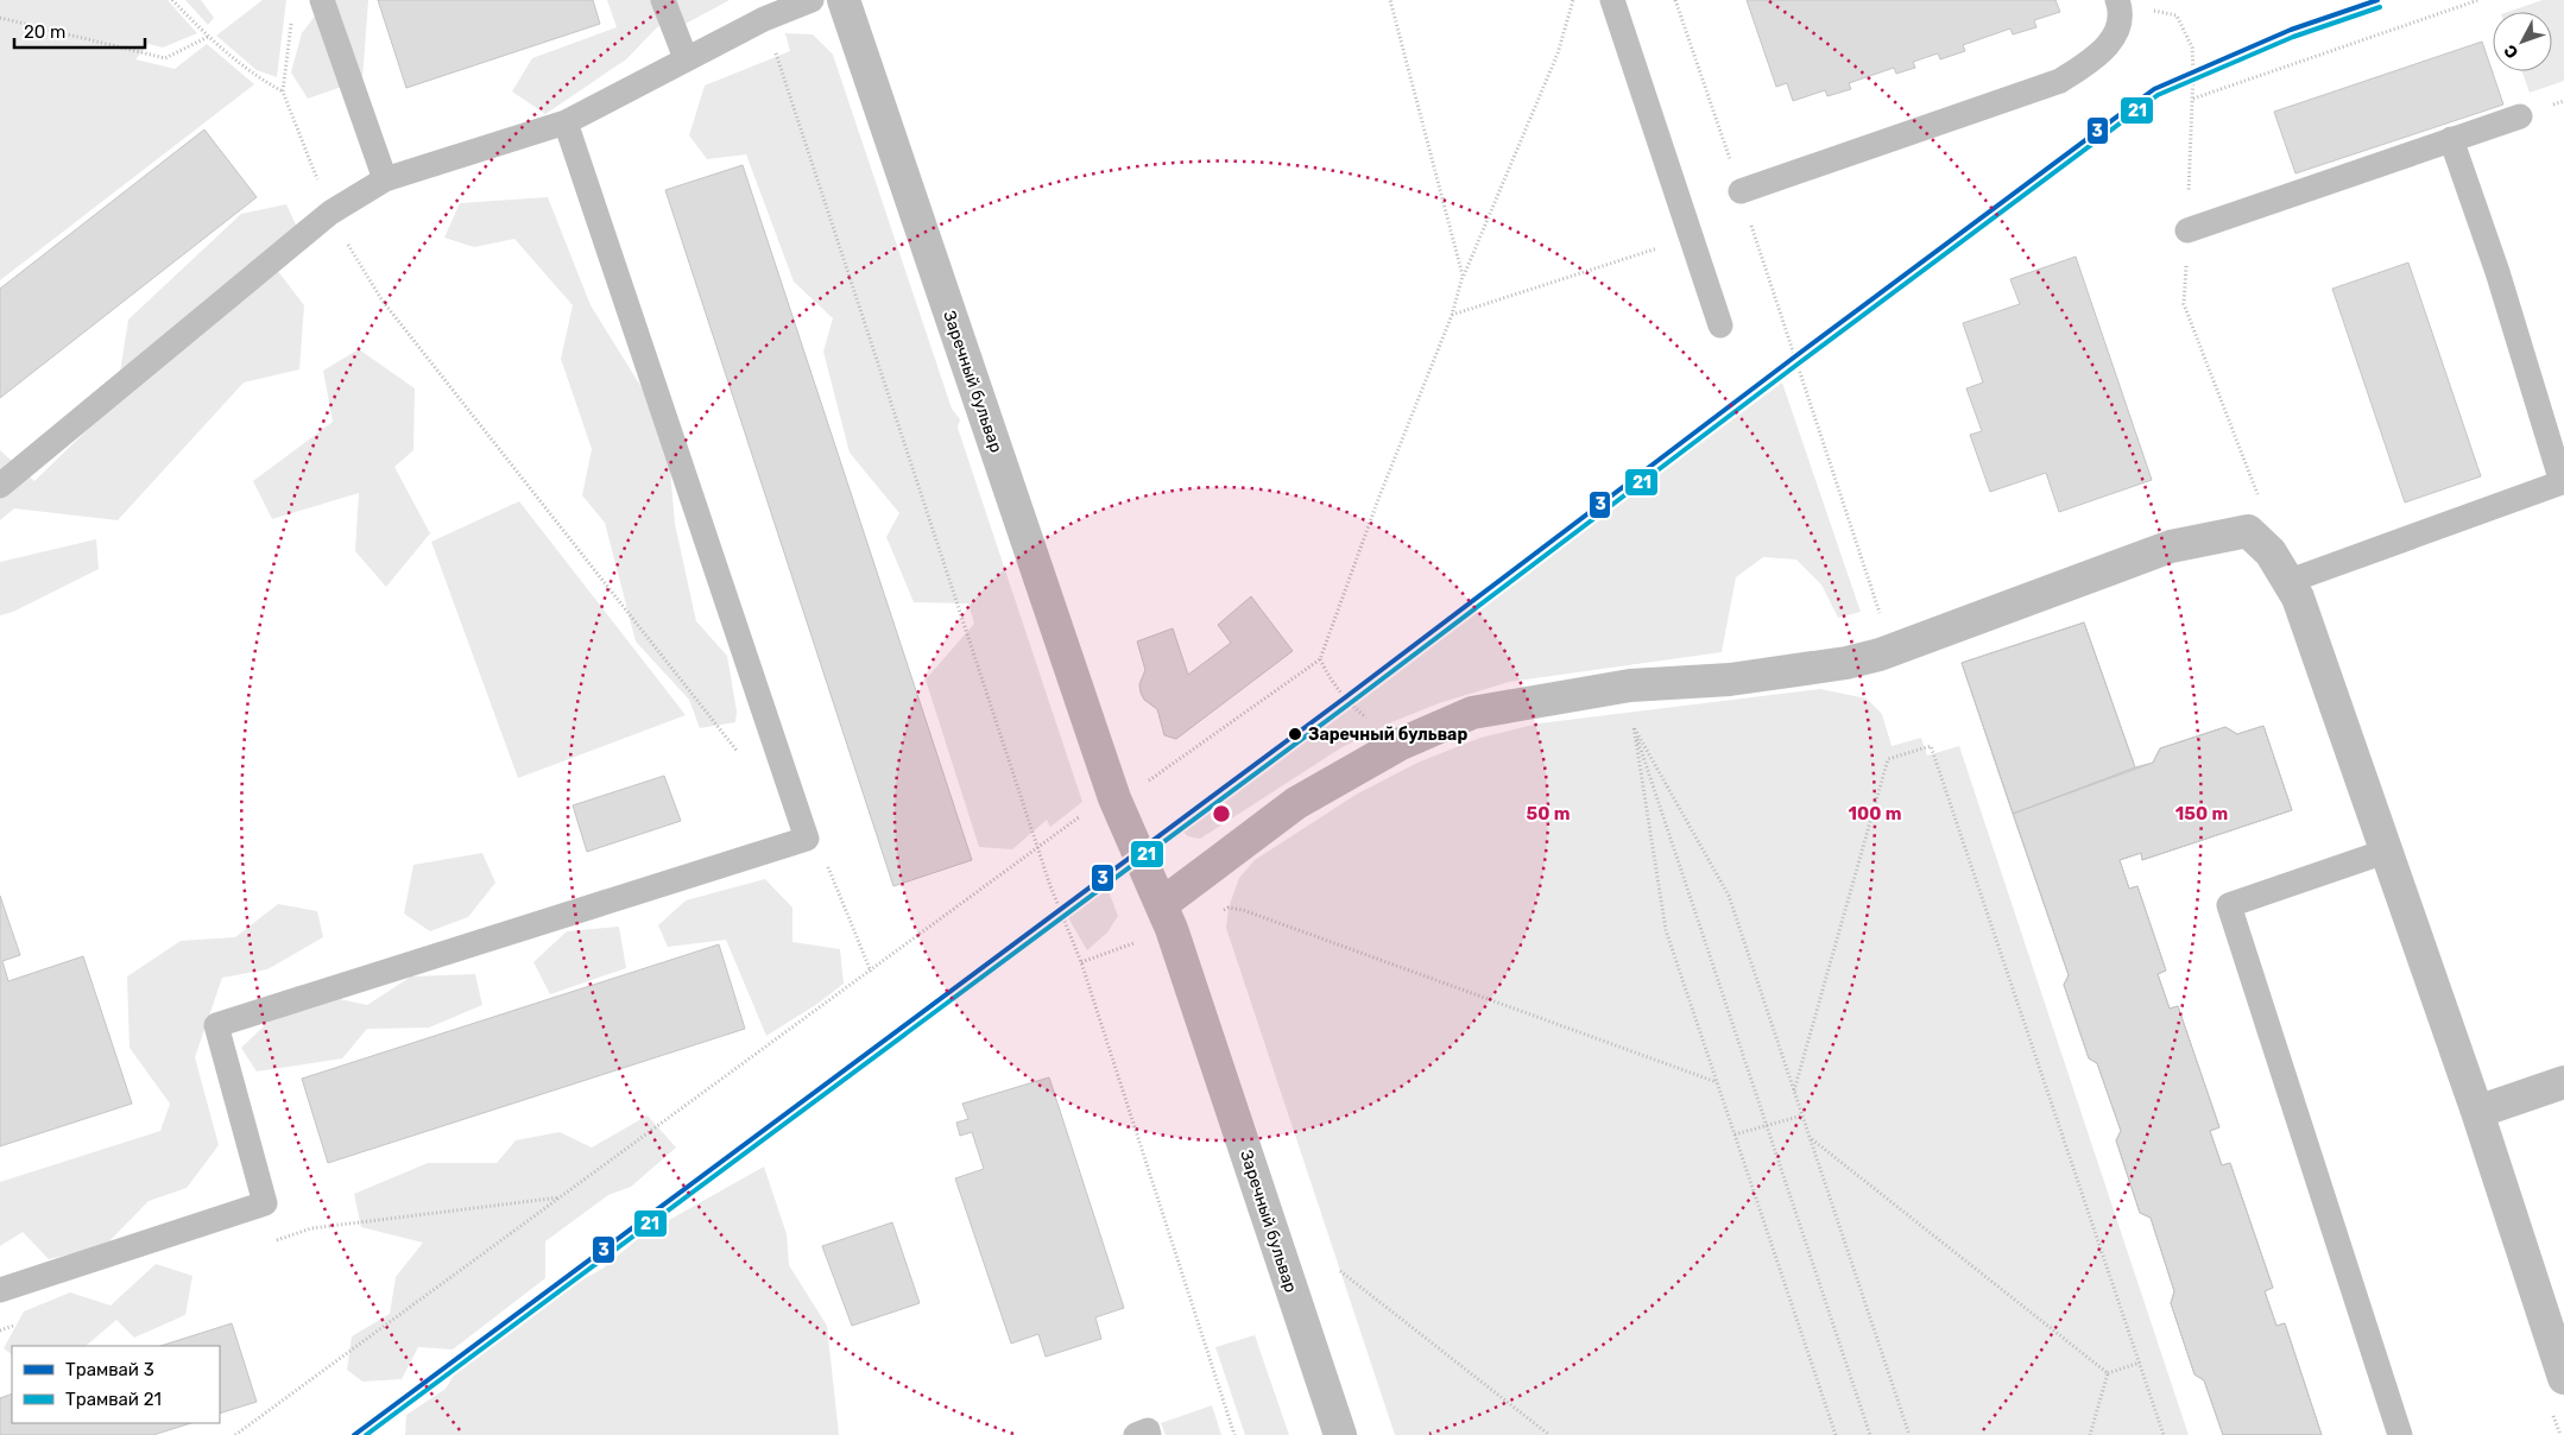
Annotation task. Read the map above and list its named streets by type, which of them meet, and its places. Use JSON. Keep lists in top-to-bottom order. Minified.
{"streets":{"street":["Заречный бульвар"]},"places":["Заречный бульвар"],"lines":["tram line 3","tram line 21"],"legend":["Трамвай 3","Трамвай 21"],"scale_bar":"20 m","north":"bottom left","rings":["50 m","100 m","150 m"]}
